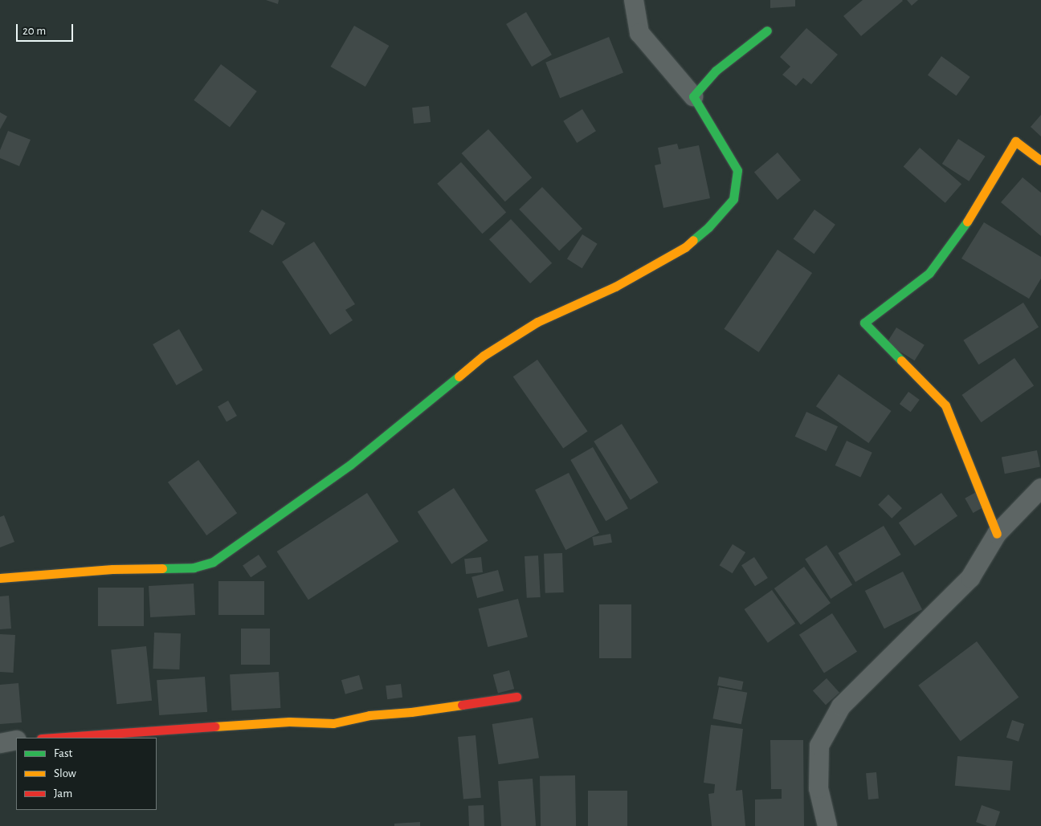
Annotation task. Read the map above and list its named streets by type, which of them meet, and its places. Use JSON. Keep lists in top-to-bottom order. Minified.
{"legend":["Fast","Slow","Jam"],"scale_bar":"20 m"}
